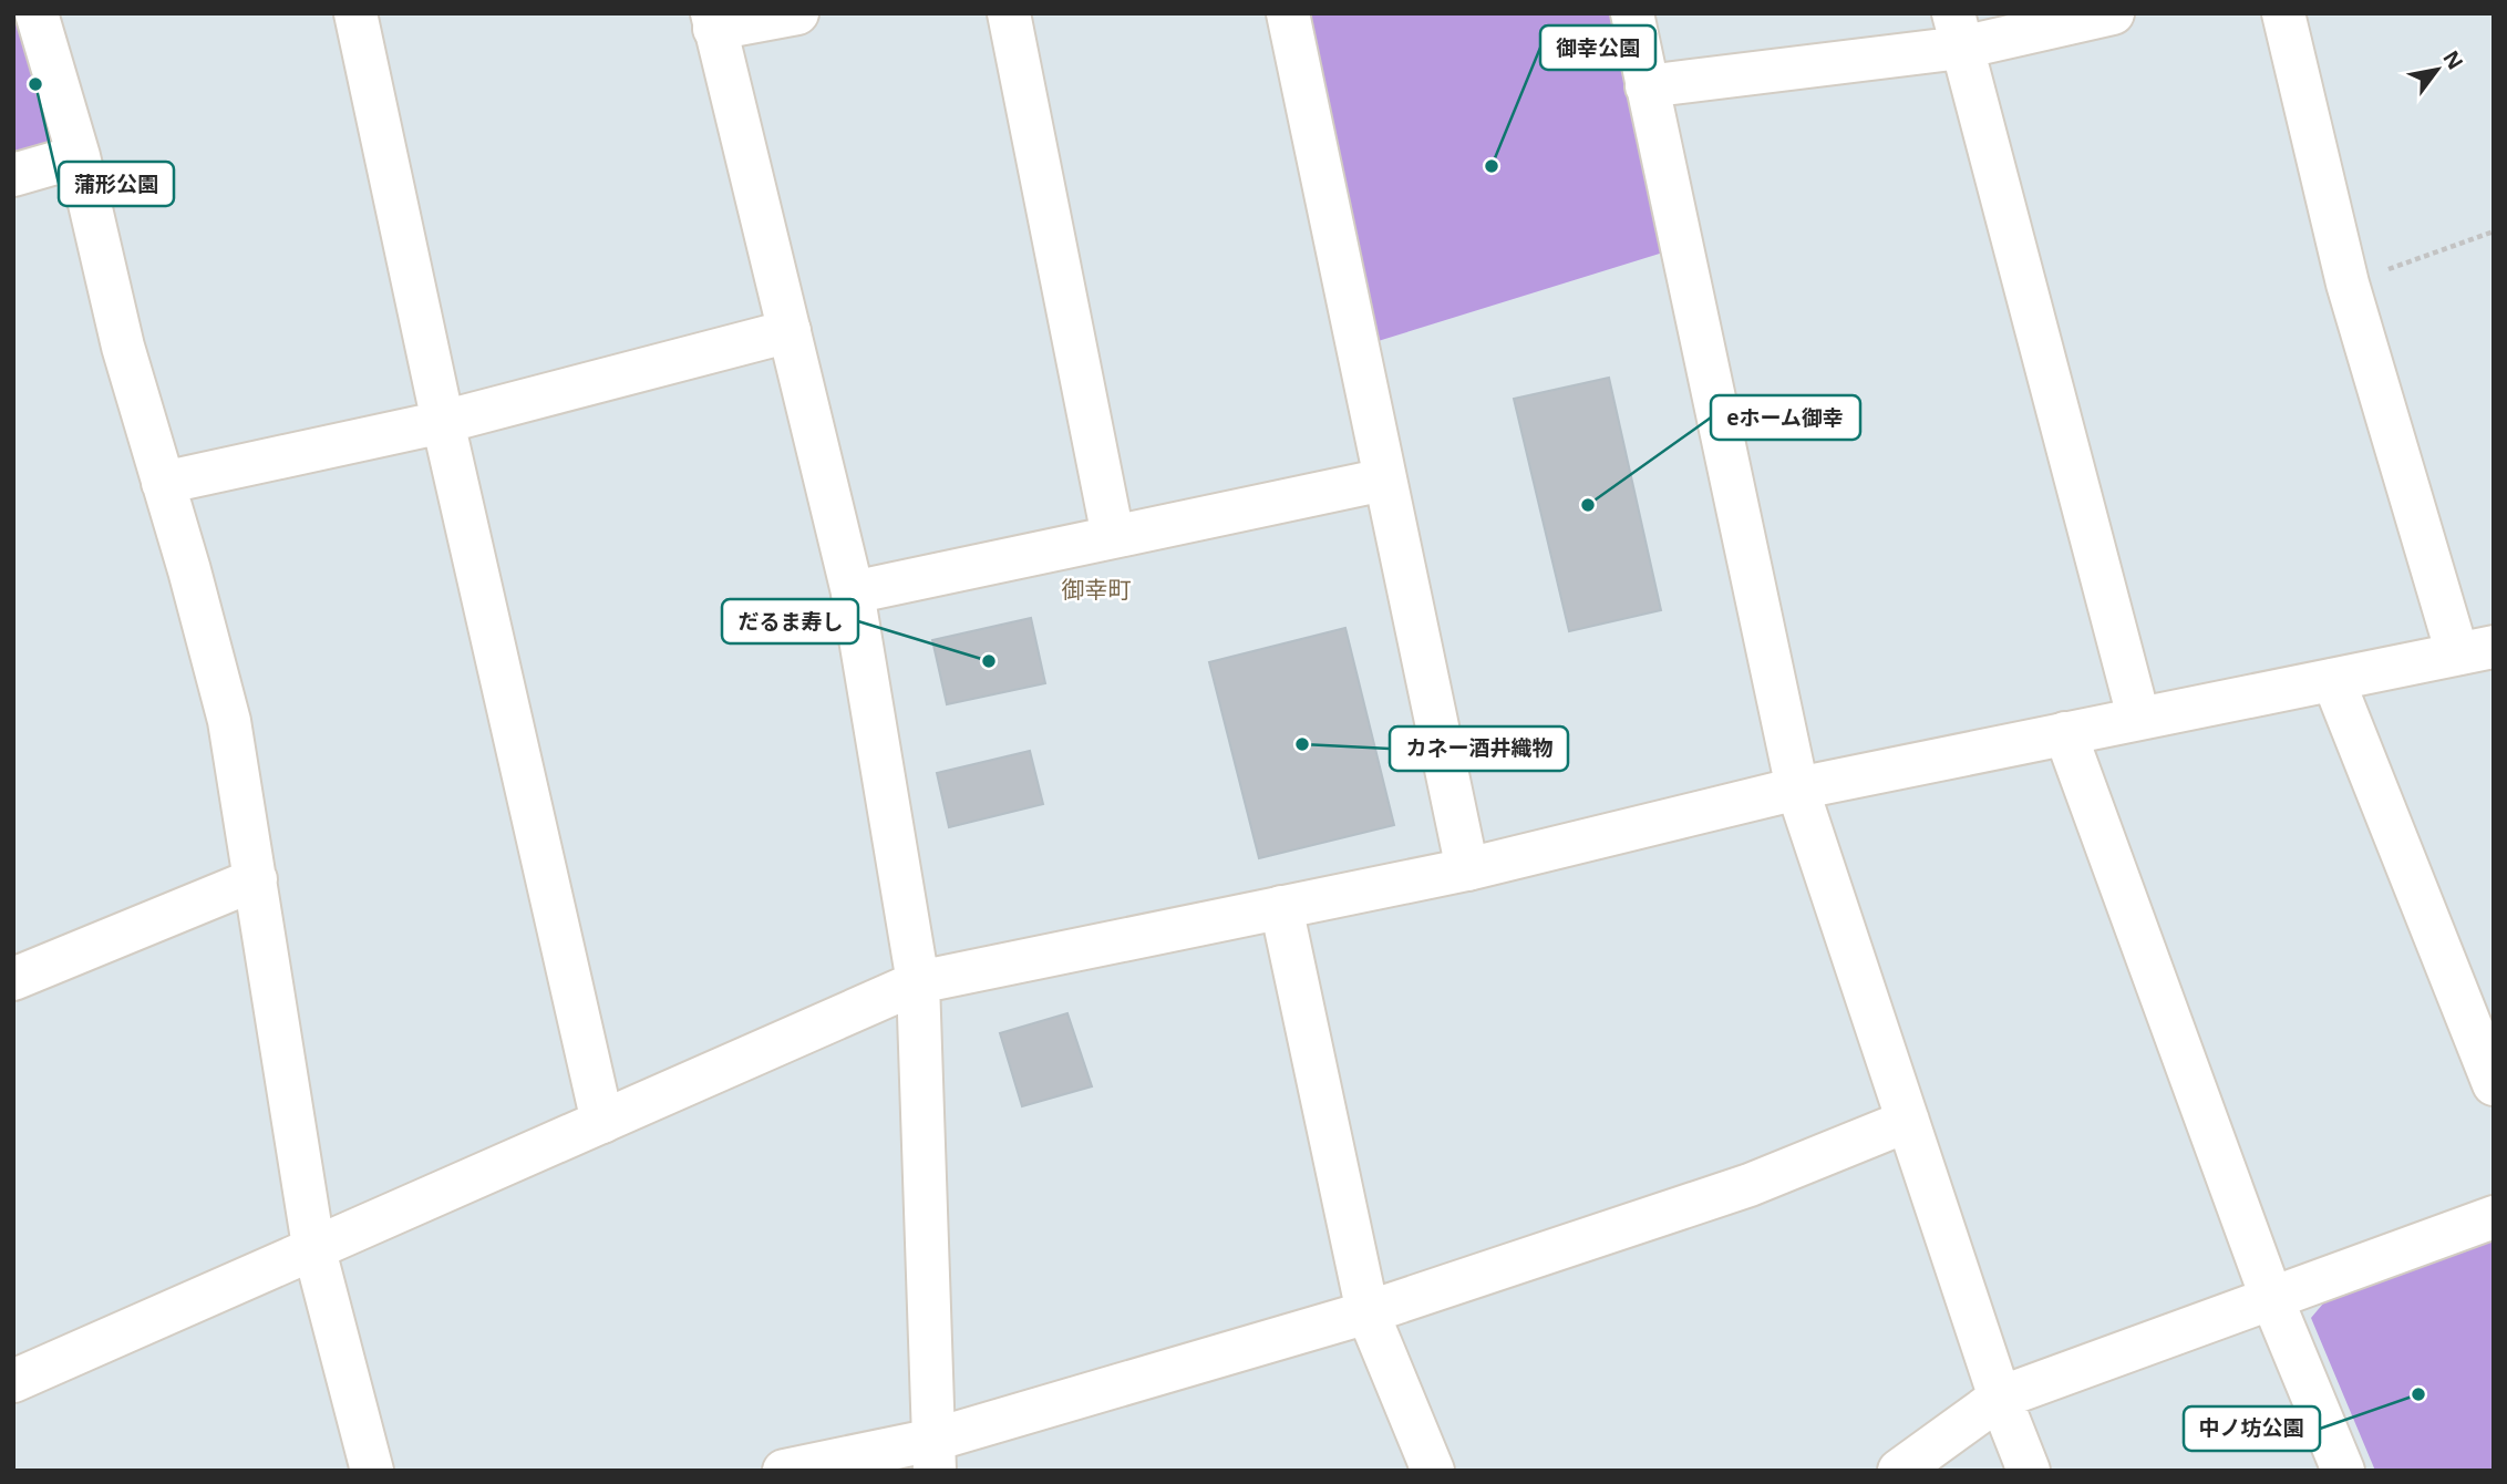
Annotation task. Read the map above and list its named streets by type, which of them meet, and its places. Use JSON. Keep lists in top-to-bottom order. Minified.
{"districts":["御幸町"],"places":["蒲形公園","御幸公園","eホーム御幸","だるま寿し","カネー酒井織物","中ノ坊公園"],"north":"top right"}
